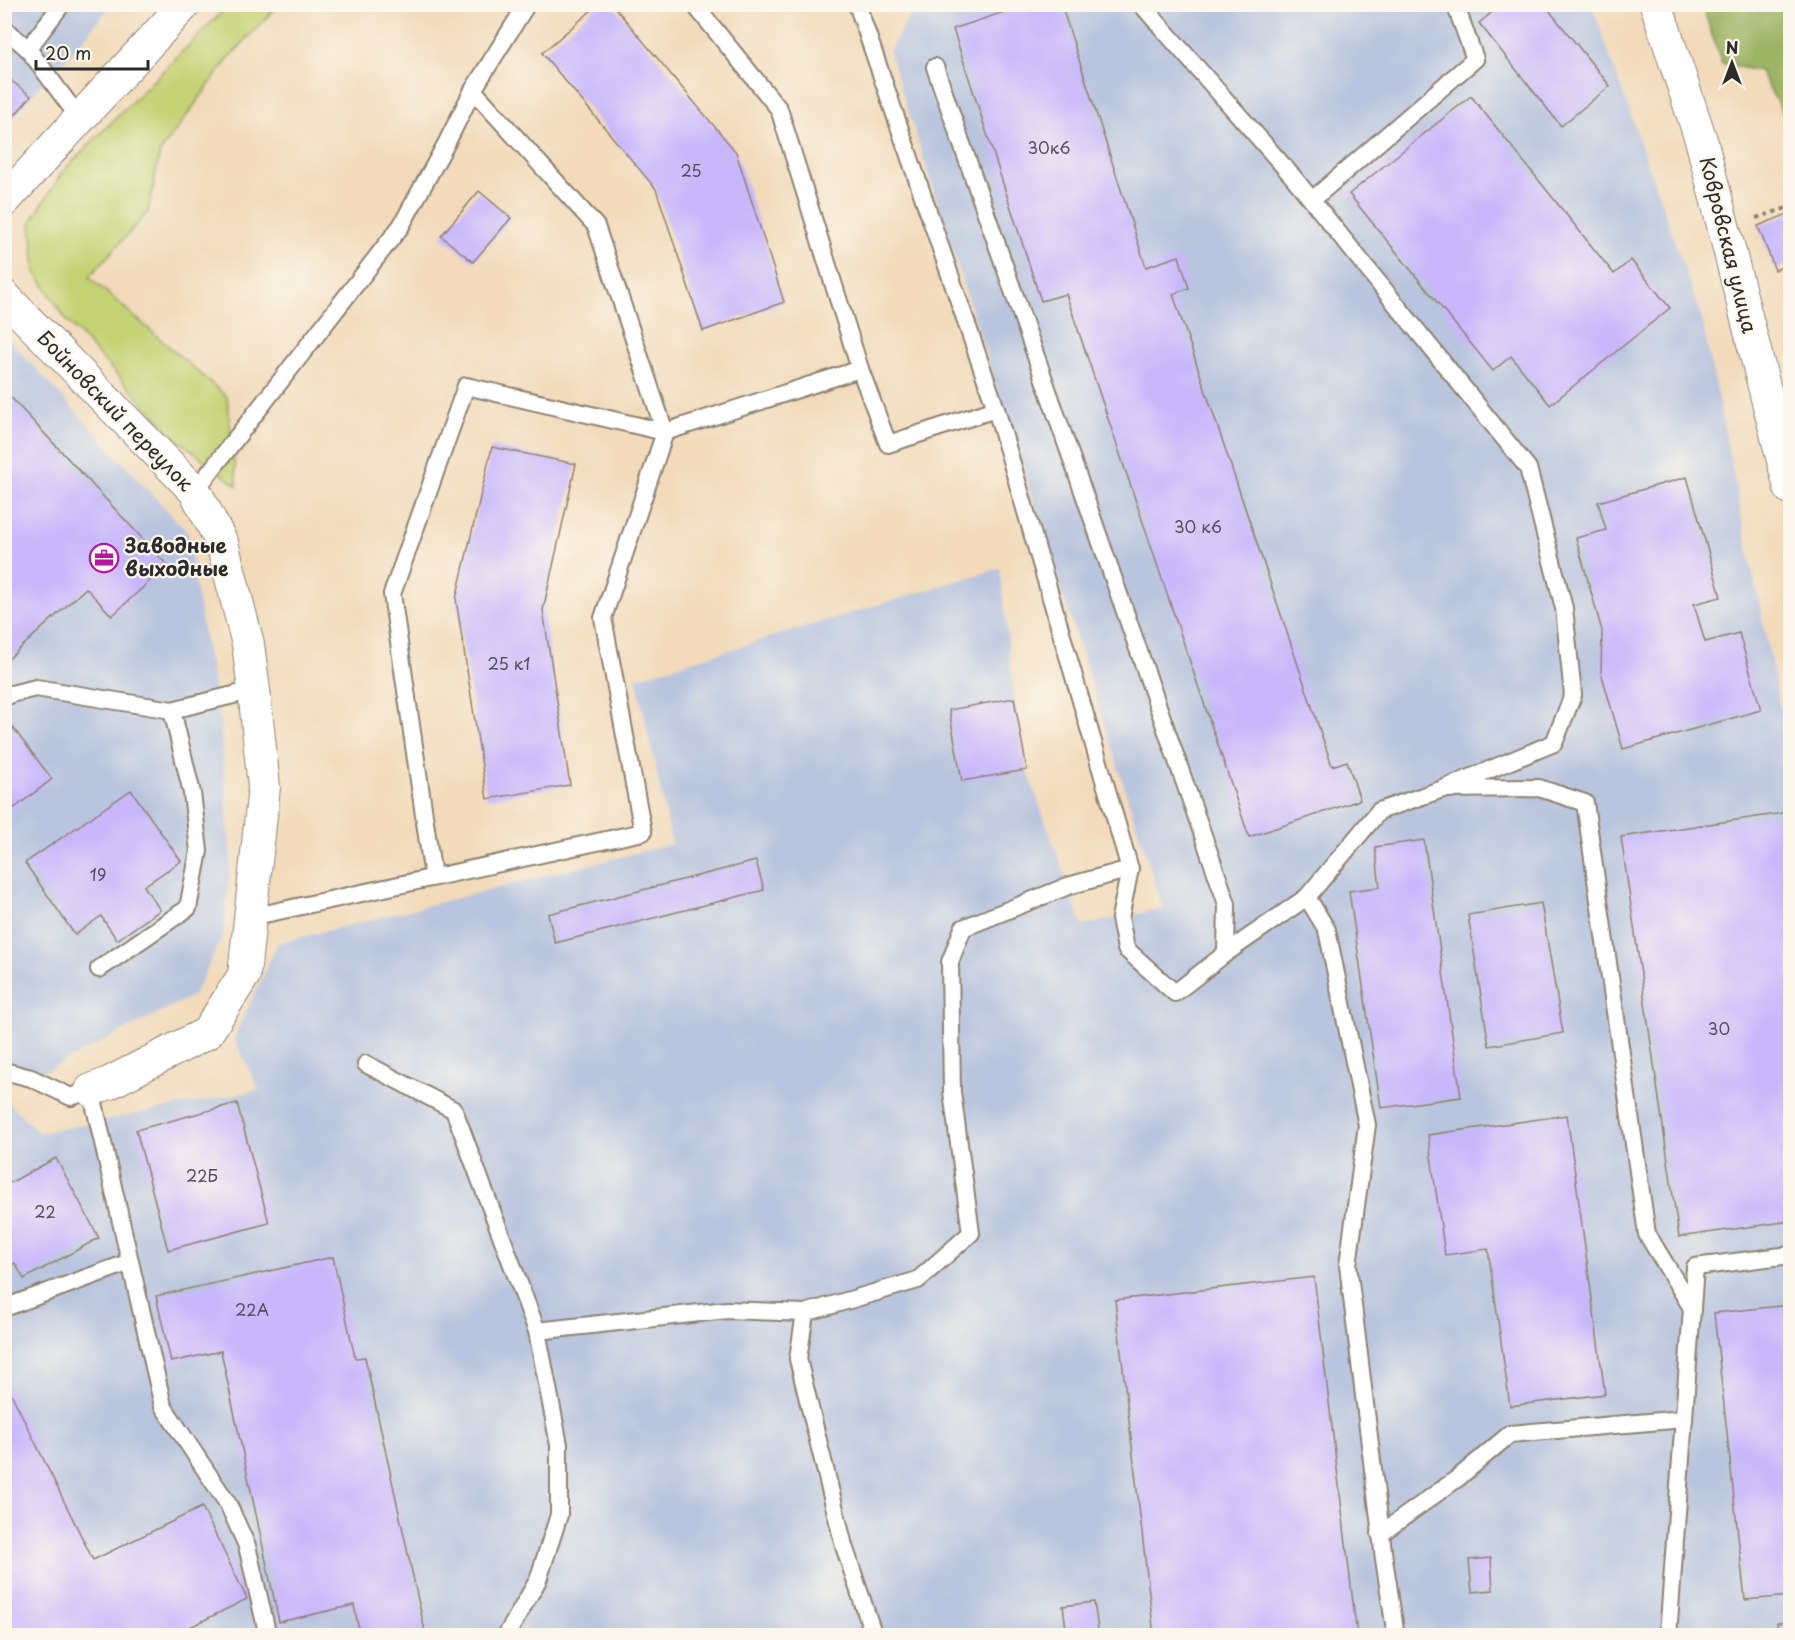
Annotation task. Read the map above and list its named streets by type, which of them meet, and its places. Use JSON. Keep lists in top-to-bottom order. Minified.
{"streets":{"street":["Ковровская улица","Бойновский переулок"]},"places":{"office":["Заводные выходные"]},"house_numbers":["30к6","25","30 к6","25 к1","19","30","22Б","22","22А"],"scale_bar":"20 m","north":"top"}
